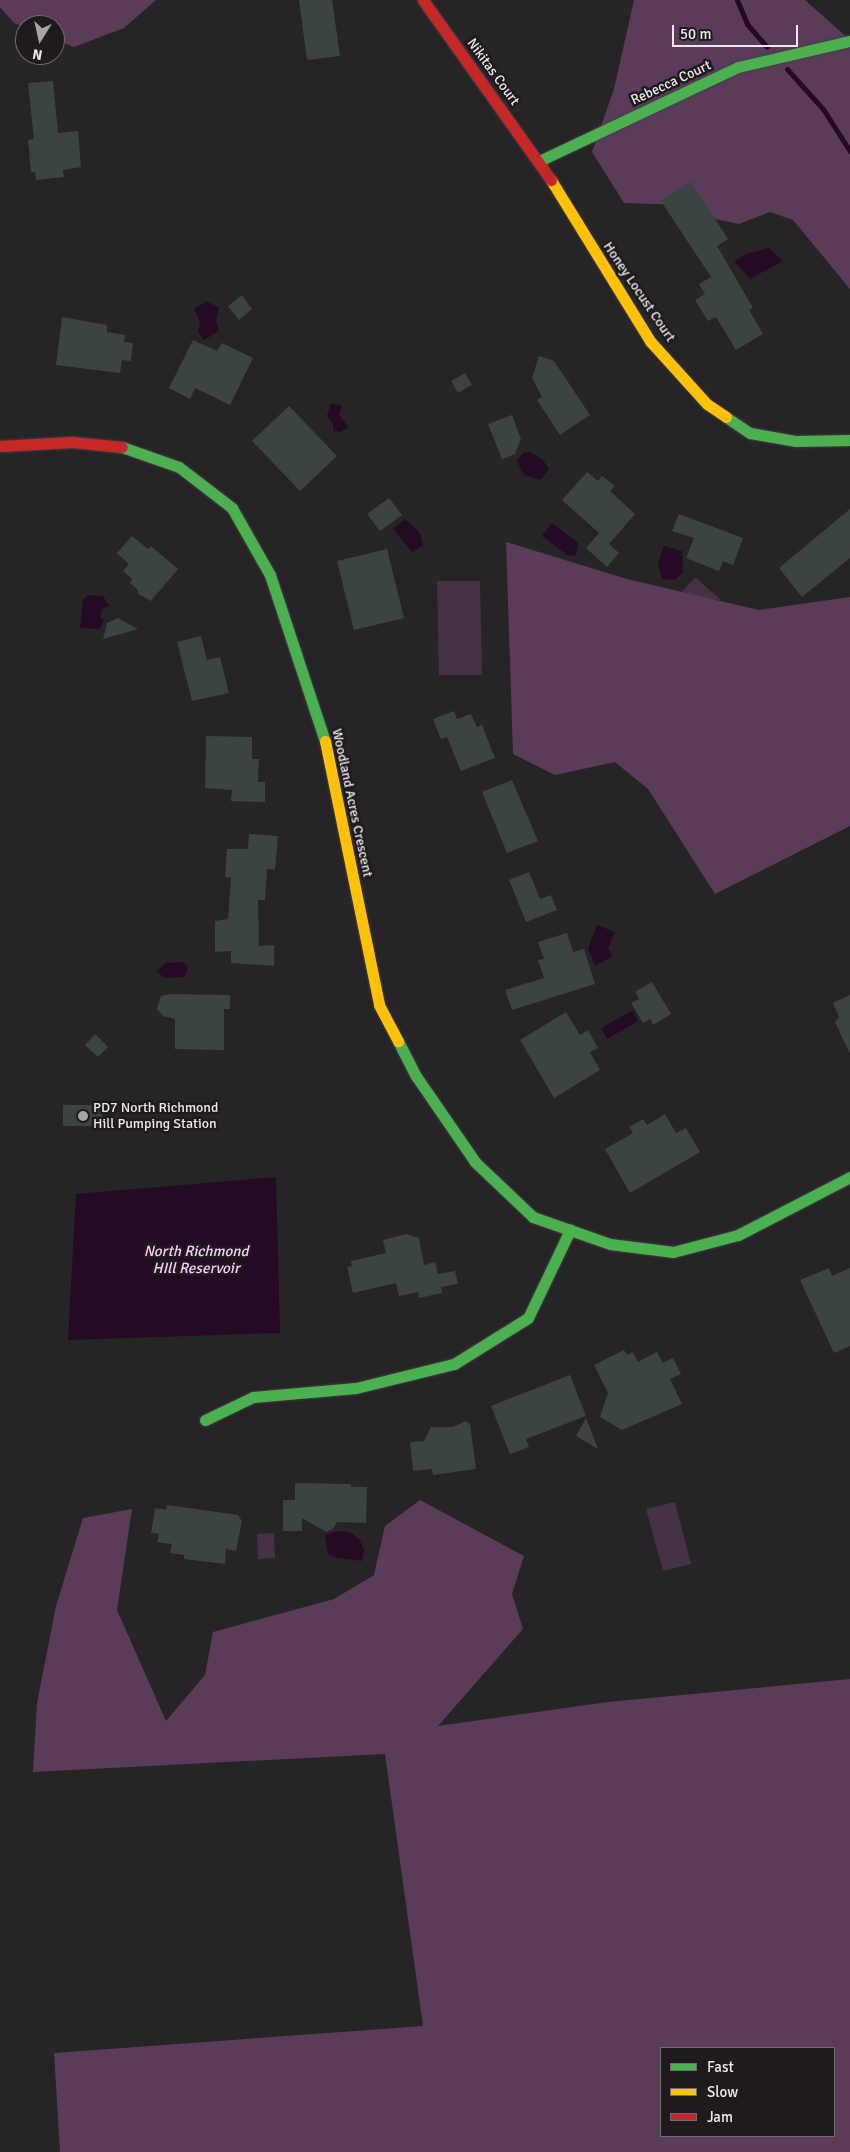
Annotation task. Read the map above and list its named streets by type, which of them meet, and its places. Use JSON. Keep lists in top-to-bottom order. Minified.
{"streets":{"street":["Nikitas Court","Rebecca Court","Honey Locust Court","Woodland Acres Crescent"]},"crossings":[["Nikitas Court","Rebecca Court"],["Nikitas Court","Honey Locust Court"],["Rebecca Court","Honey Locust Court"]],"water":["North Richmond HIll Reservoir"],"places":["PD7 North Richmond Hill Pumping Station"],"legend":["Fast","Slow","Jam"],"scale_bar":"50 m","north":"bottom"}
